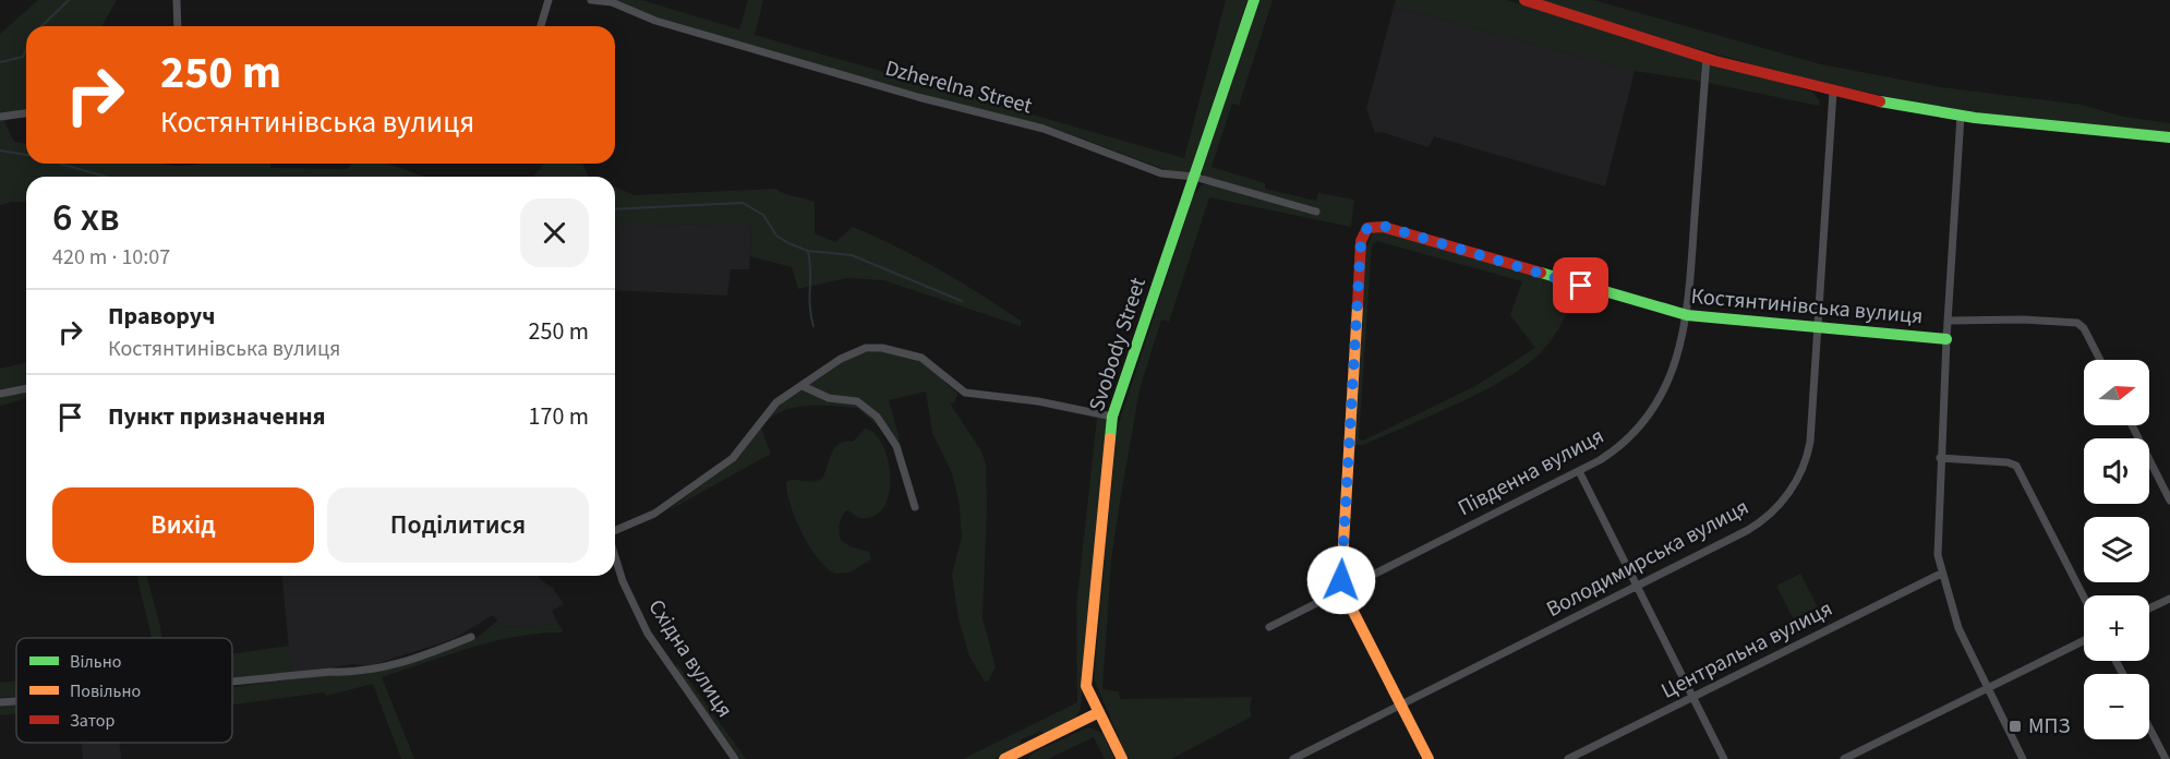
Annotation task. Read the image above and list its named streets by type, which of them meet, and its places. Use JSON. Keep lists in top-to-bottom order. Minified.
{"streets":{"street":["Dzherelna Street","Костянтинівська вулиця","Svobody Street","Південна вулиця","Володимирська вулиця","Центральна вулиця","Східна вулиця"]},"crossings":[["Dzherelna Street","Svobody Street"],["Костянтинівська вулиця","Південна вулиця"],["Костянтинівська вулиця","Володимирська вулиця"]],"places":{"transit":["МПЗ"]},"legend":["Вільно","Повільно","Затор"],"north":"right","page":{"turn":["250 m","Костянтинівська вулиця"],"heading":["6 хв","420 m · 10:07"],"list":[{"name":"Праворуч","note":"Костянтинівська вулиця","value":"250 m"},{"name":"Пункт призначення","value":"170 m"}],"map_buttons":["+","−"],"buttons":["Вихід","Поділитися"]}}
